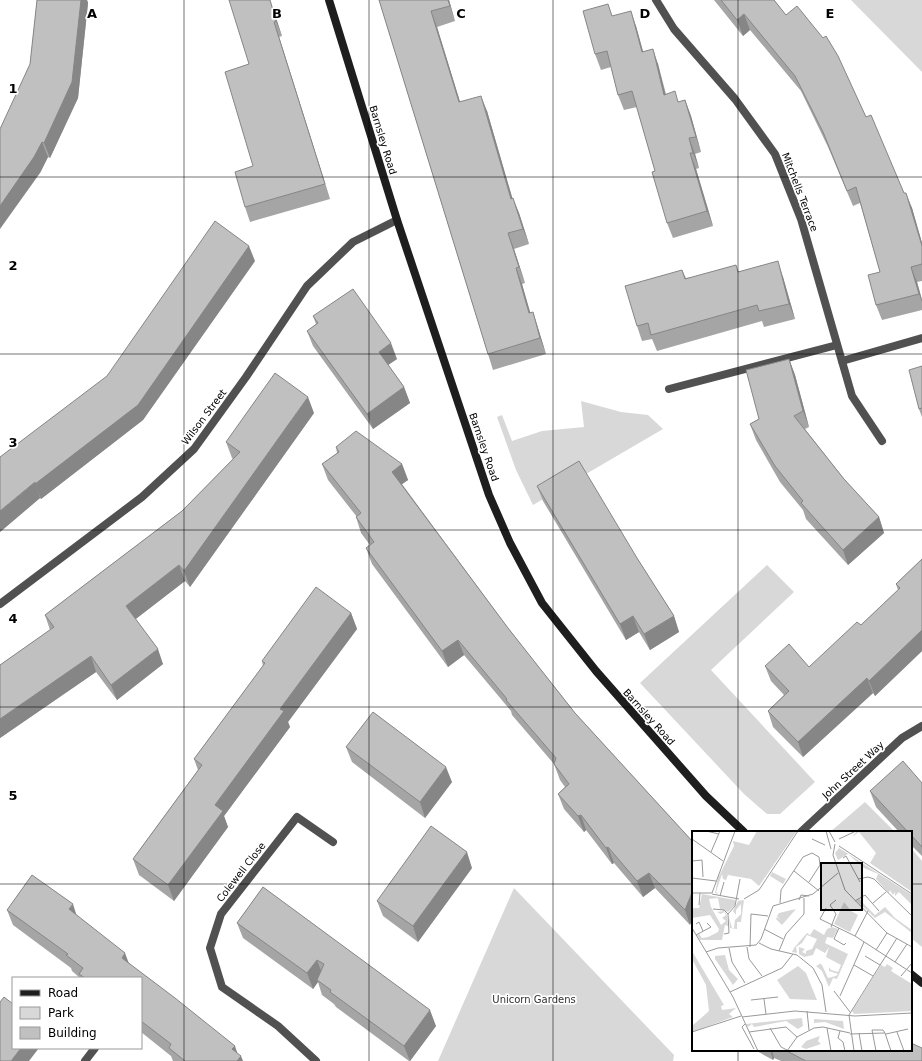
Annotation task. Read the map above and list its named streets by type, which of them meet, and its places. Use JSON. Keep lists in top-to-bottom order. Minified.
{"streets":{"street":["Barnsley Road","Mitchells Terrace","Wilson Street","John Street Way","Colewell Close"]},"crossings":[["Barnsley Road","Wilson Street"]],"parks":["Unicorn Gardens"],"legend":["Road","Park","Building"],"grid":{"columns":["A","B","C","D","E"],"rows":["1","2","3","4","5"]}}
